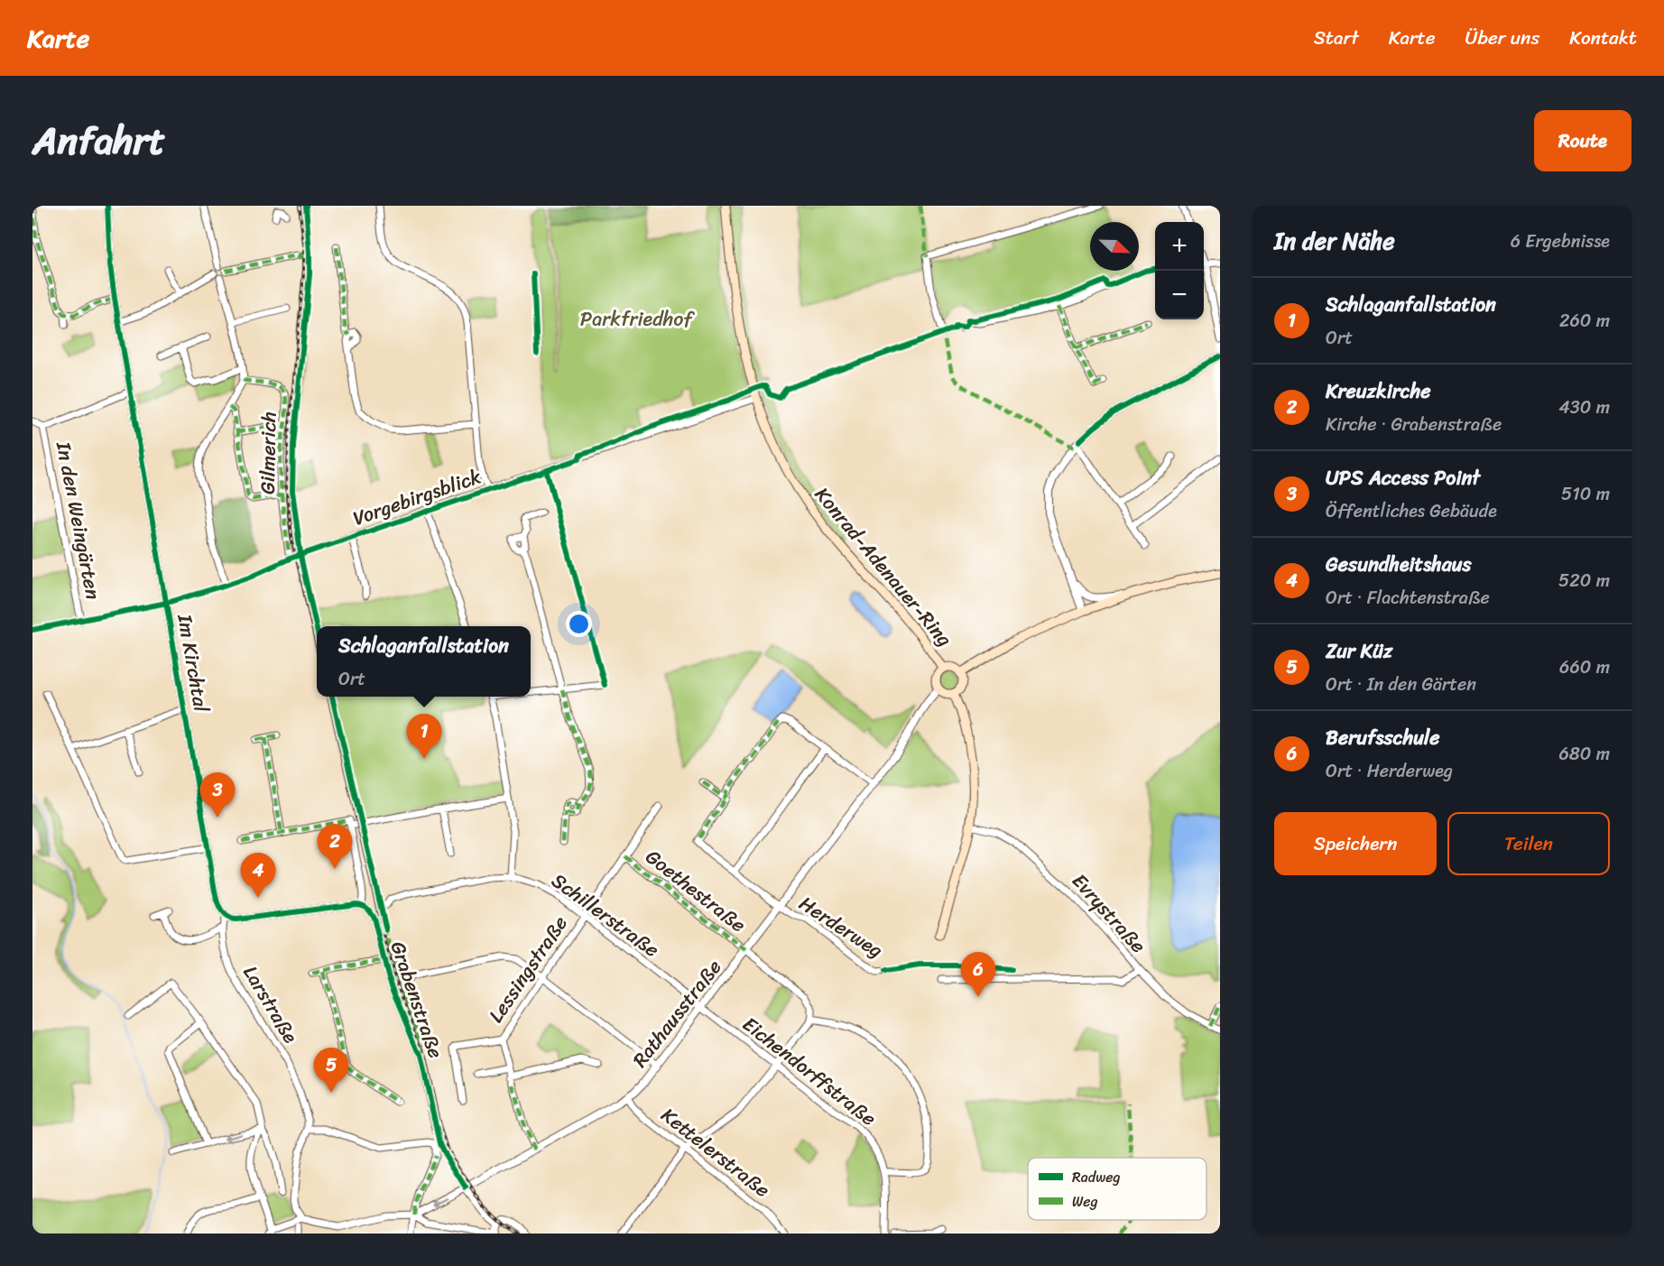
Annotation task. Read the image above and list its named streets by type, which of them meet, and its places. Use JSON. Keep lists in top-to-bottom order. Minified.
{"streets":{"main road":["Konrad-Adenauer-Ring"],"street":["Gilmerich","Vorgebirgsblick","In den Weingärten","Im Kirchtal","Goethestraße","Evrystraße","Schillerstraße","Herderweg","Lessingstraße","Grabenstraße","Larstraße","Rathausstraße","Eichendorffstraße","Kettelerstraße"]},"crossings":[["Gilmerich","Vorgebirgsblick"],["Vorgebirgsblick","In den Weingärten"],["Vorgebirgsblick","Konrad-Adenauer-Ring"],["Vorgebirgsblick","Im Kirchtal"],["Konrad-Adenauer-Ring","Rathausstraße"],["Im Kirchtal","Larstraße"],["Goethestraße","Lessingstraße"],["Goethestraße","Rathausstraße"],["Schillerstraße","Lessingstraße"],["Schillerstraße","Rathausstraße"],["Schillerstraße","Eichendorffstraße"],["Herderweg","Rathausstraße"],["Lessingstraße","Rathausstraße"],["Grabenstraße","Rathausstraße"],["Rathausstraße","Eichendorffstraße"],["Rathausstraße","Kettelerstraße"]],"parks":["Parkfriedhof"],"legend":["Radweg","Weg"],"north":"bottom right","page":{"header":"Karte","nav":["Start","Karte","Über uns","Kontakt"],"title":"Anfahrt","buttons":["Route",["Speichern","Teilen"]],"heading":["In der Nähe","6 Ergebnisse"],"map_buttons":["+","−"],"list":[{"mark":"1","name":"Schlaganfallstation","note":"Ort","value":"260 m"},{"mark":"2","name":"Kreuzkirche","note":"Kirche · Grabenstraße","value":"430 m"},{"mark":"3","name":"UPS Access Point","note":"Öffentliches Gebäude","value":"510 m"},{"mark":"4","name":"Gesundheitshaus","note":"Ort · Flachtenstraße","value":"520 m"},{"mark":"5","name":"Zur Küz","note":"Ort · In den Gärten","value":"660 m"},{"mark":"6","name":"Berufsschule","note":"Ort · Herderweg","value":"680 m"}],"popup":["Schlaganfallstation","Ort"],"pins":["1","3","2","4","6","5"]}}
